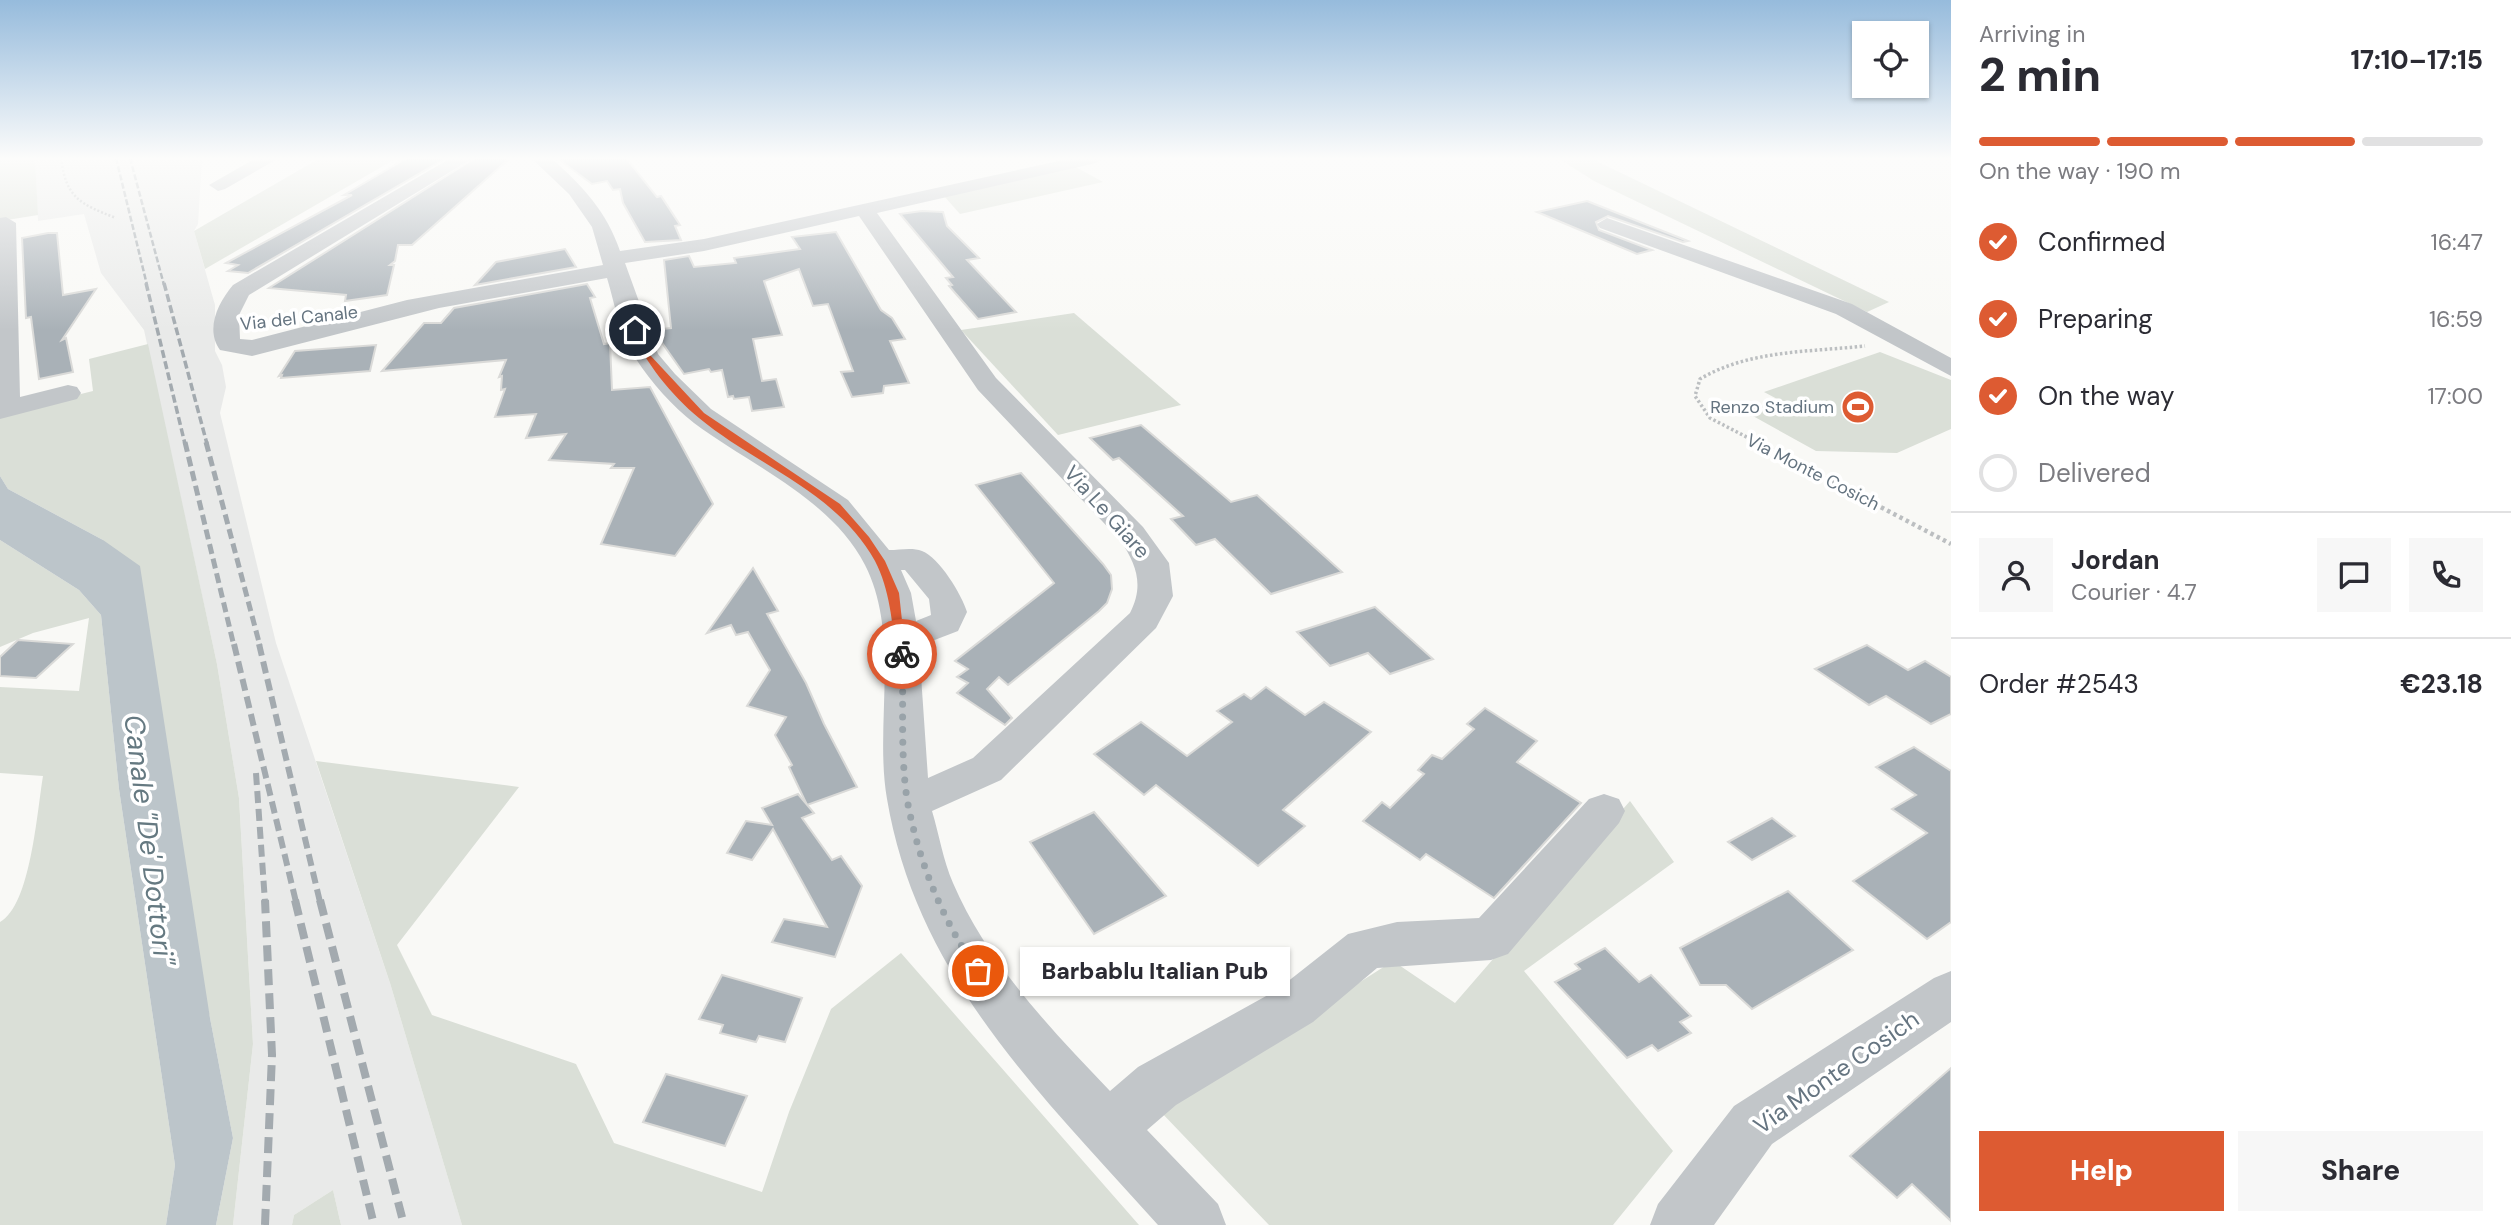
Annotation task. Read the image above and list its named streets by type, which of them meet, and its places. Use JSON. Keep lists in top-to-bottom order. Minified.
{"streets":{"street":["Via del Canale","Via Monte Cosich","Via Le Giare"]},"water":["Canale \"De' Dottori\""],"places":{"sports":["Renzo Stadium"],"other":["Barbablu Italian Pub"]},"page":{"heading":["2 min","Arriving in","17:10–17:15"],"panel":["Jordan","Courier · 4.7","Order #2543","€23.18"],"bar":"On the way · 190 m","list":[["Confirmed","16:47"],["Preparing","16:59"],["On the way","17:00"],"Delivered"],"bubble":"Barbablu Italian Pub","buttons":["Help","Share"]}}
